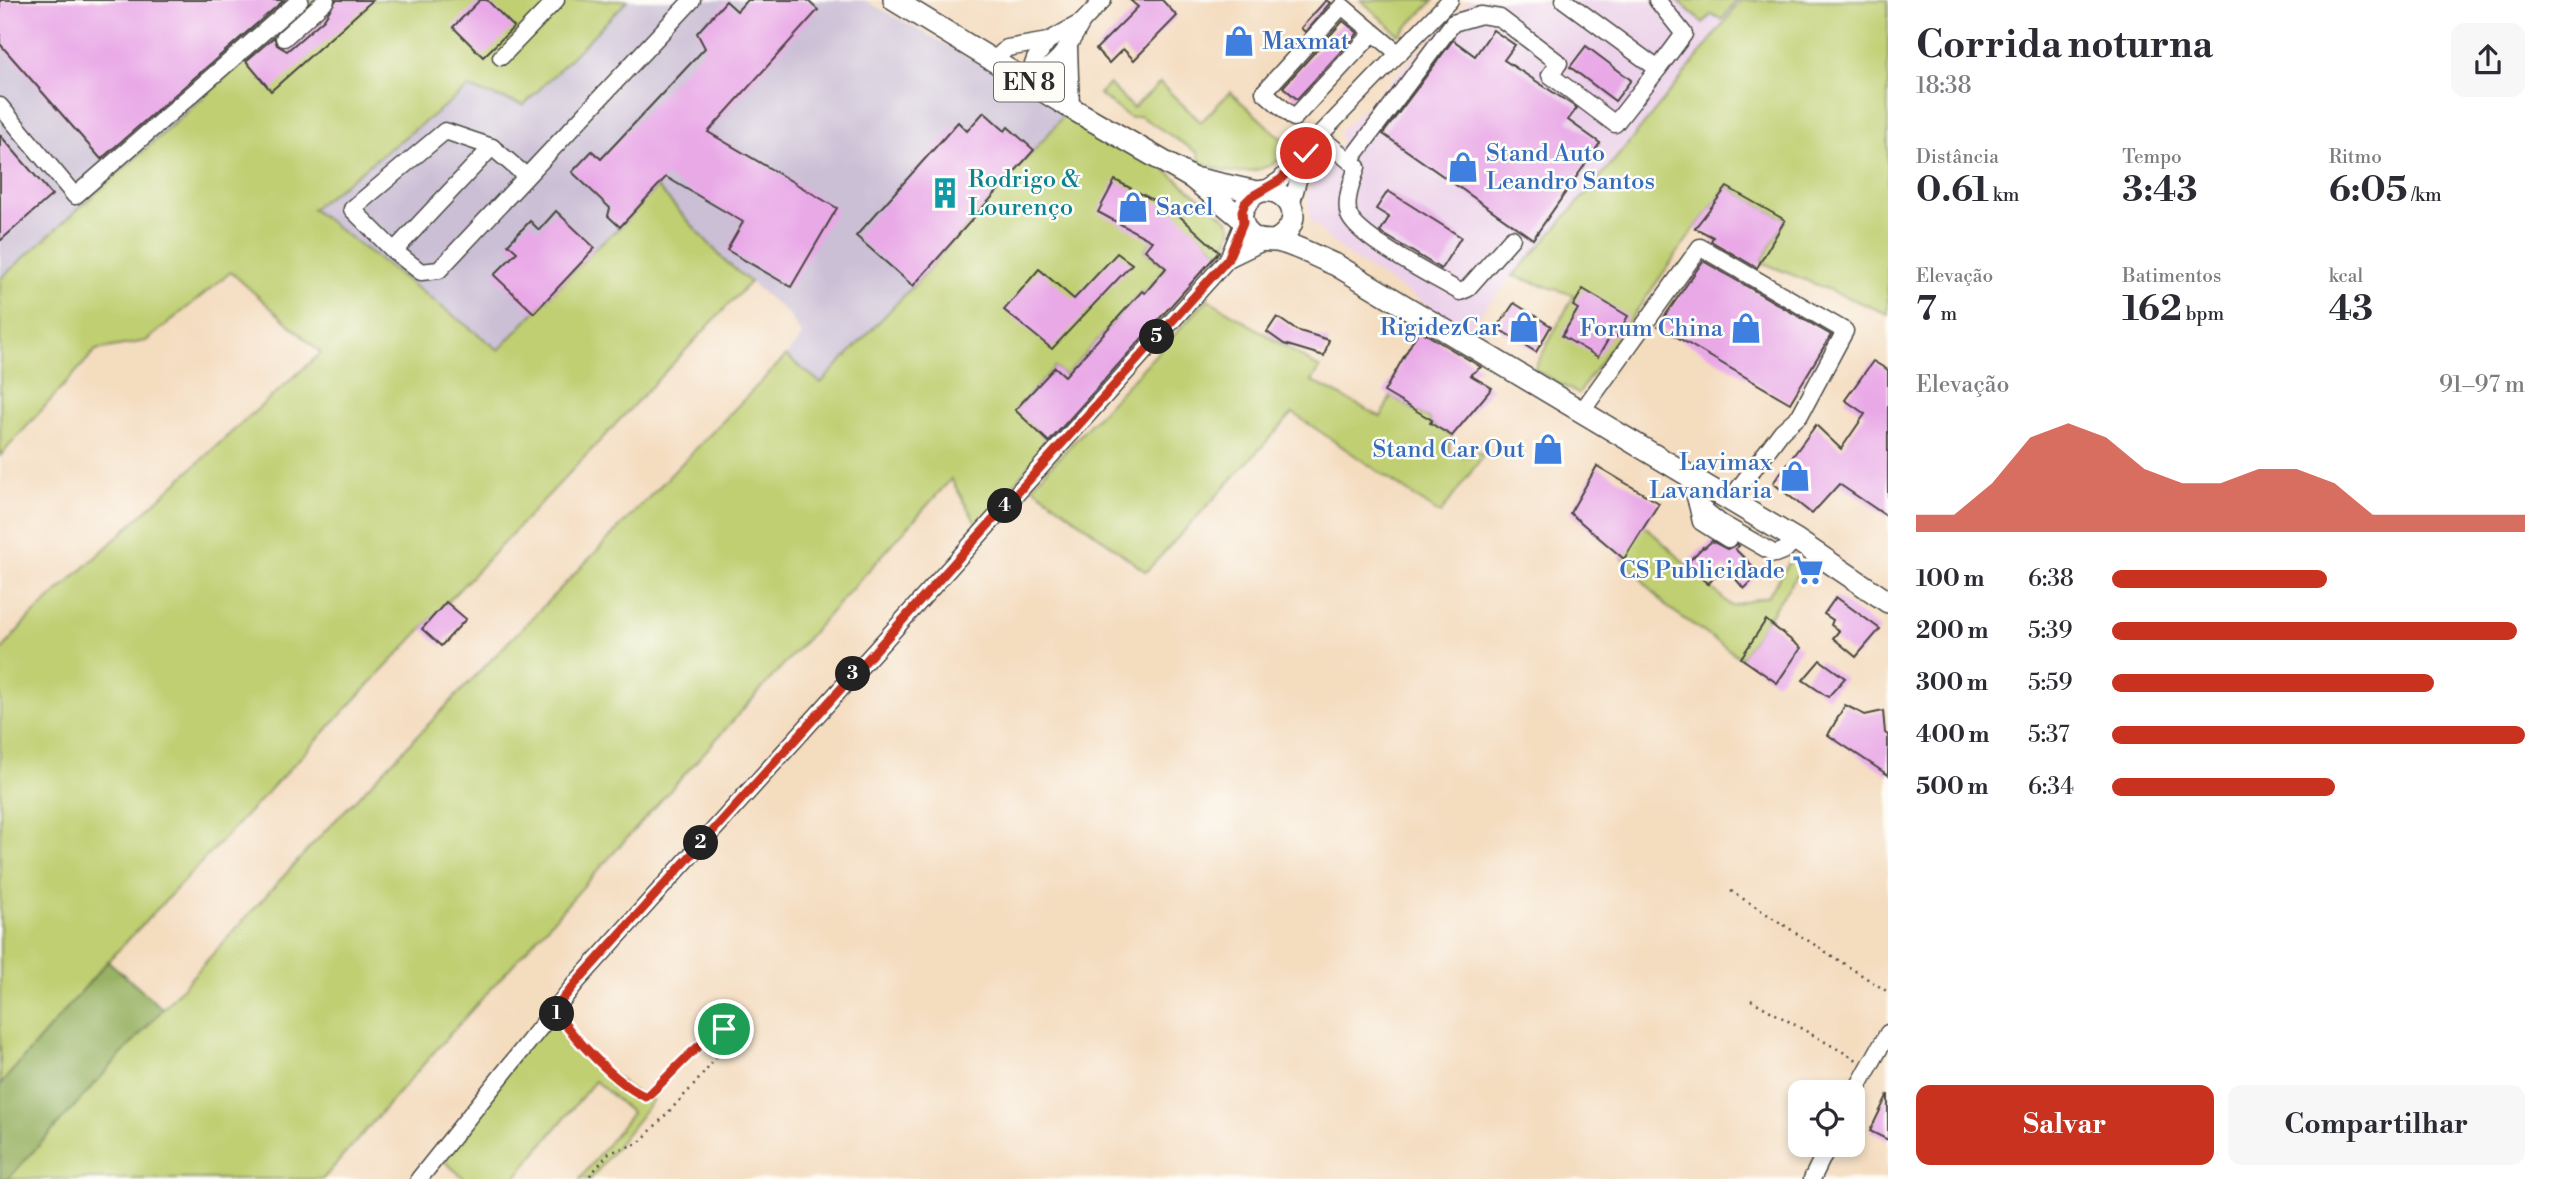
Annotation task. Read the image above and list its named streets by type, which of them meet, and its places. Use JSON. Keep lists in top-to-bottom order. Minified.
{"streets":{"main road":["EN 8"]},"places":{"shop":["Maxmat","Stand Auto Leandro Santos","Sacel","RigidezCar","Forum China","Stand Car Out","Lavimax Lavandaria"],"building":["Rodrigo & Lourenço"],"supermarket":["CS Publicidade"]},"page":{"heading":["Corrida noturna","18:38"],"stats":[["Distância","0.61 km"],["Tempo","3:43"],["Ritmo","6:05 /km"],["Elevação","7 m"],["Batimentos","162 bpm"],["kcal","43"]],"pins":["5","4","3","2","1"],"chart":["Elevação","91–97 m"],"list":[{"name":"100 m","note":"6:38"},{"name":"200 m","note":"5:39"},{"name":"300 m","note":"5:59"},{"name":"400 m","note":"5:37"},{"name":"500 m","note":"6:34"}],"buttons":["Salvar","Compartilhar"]}}
